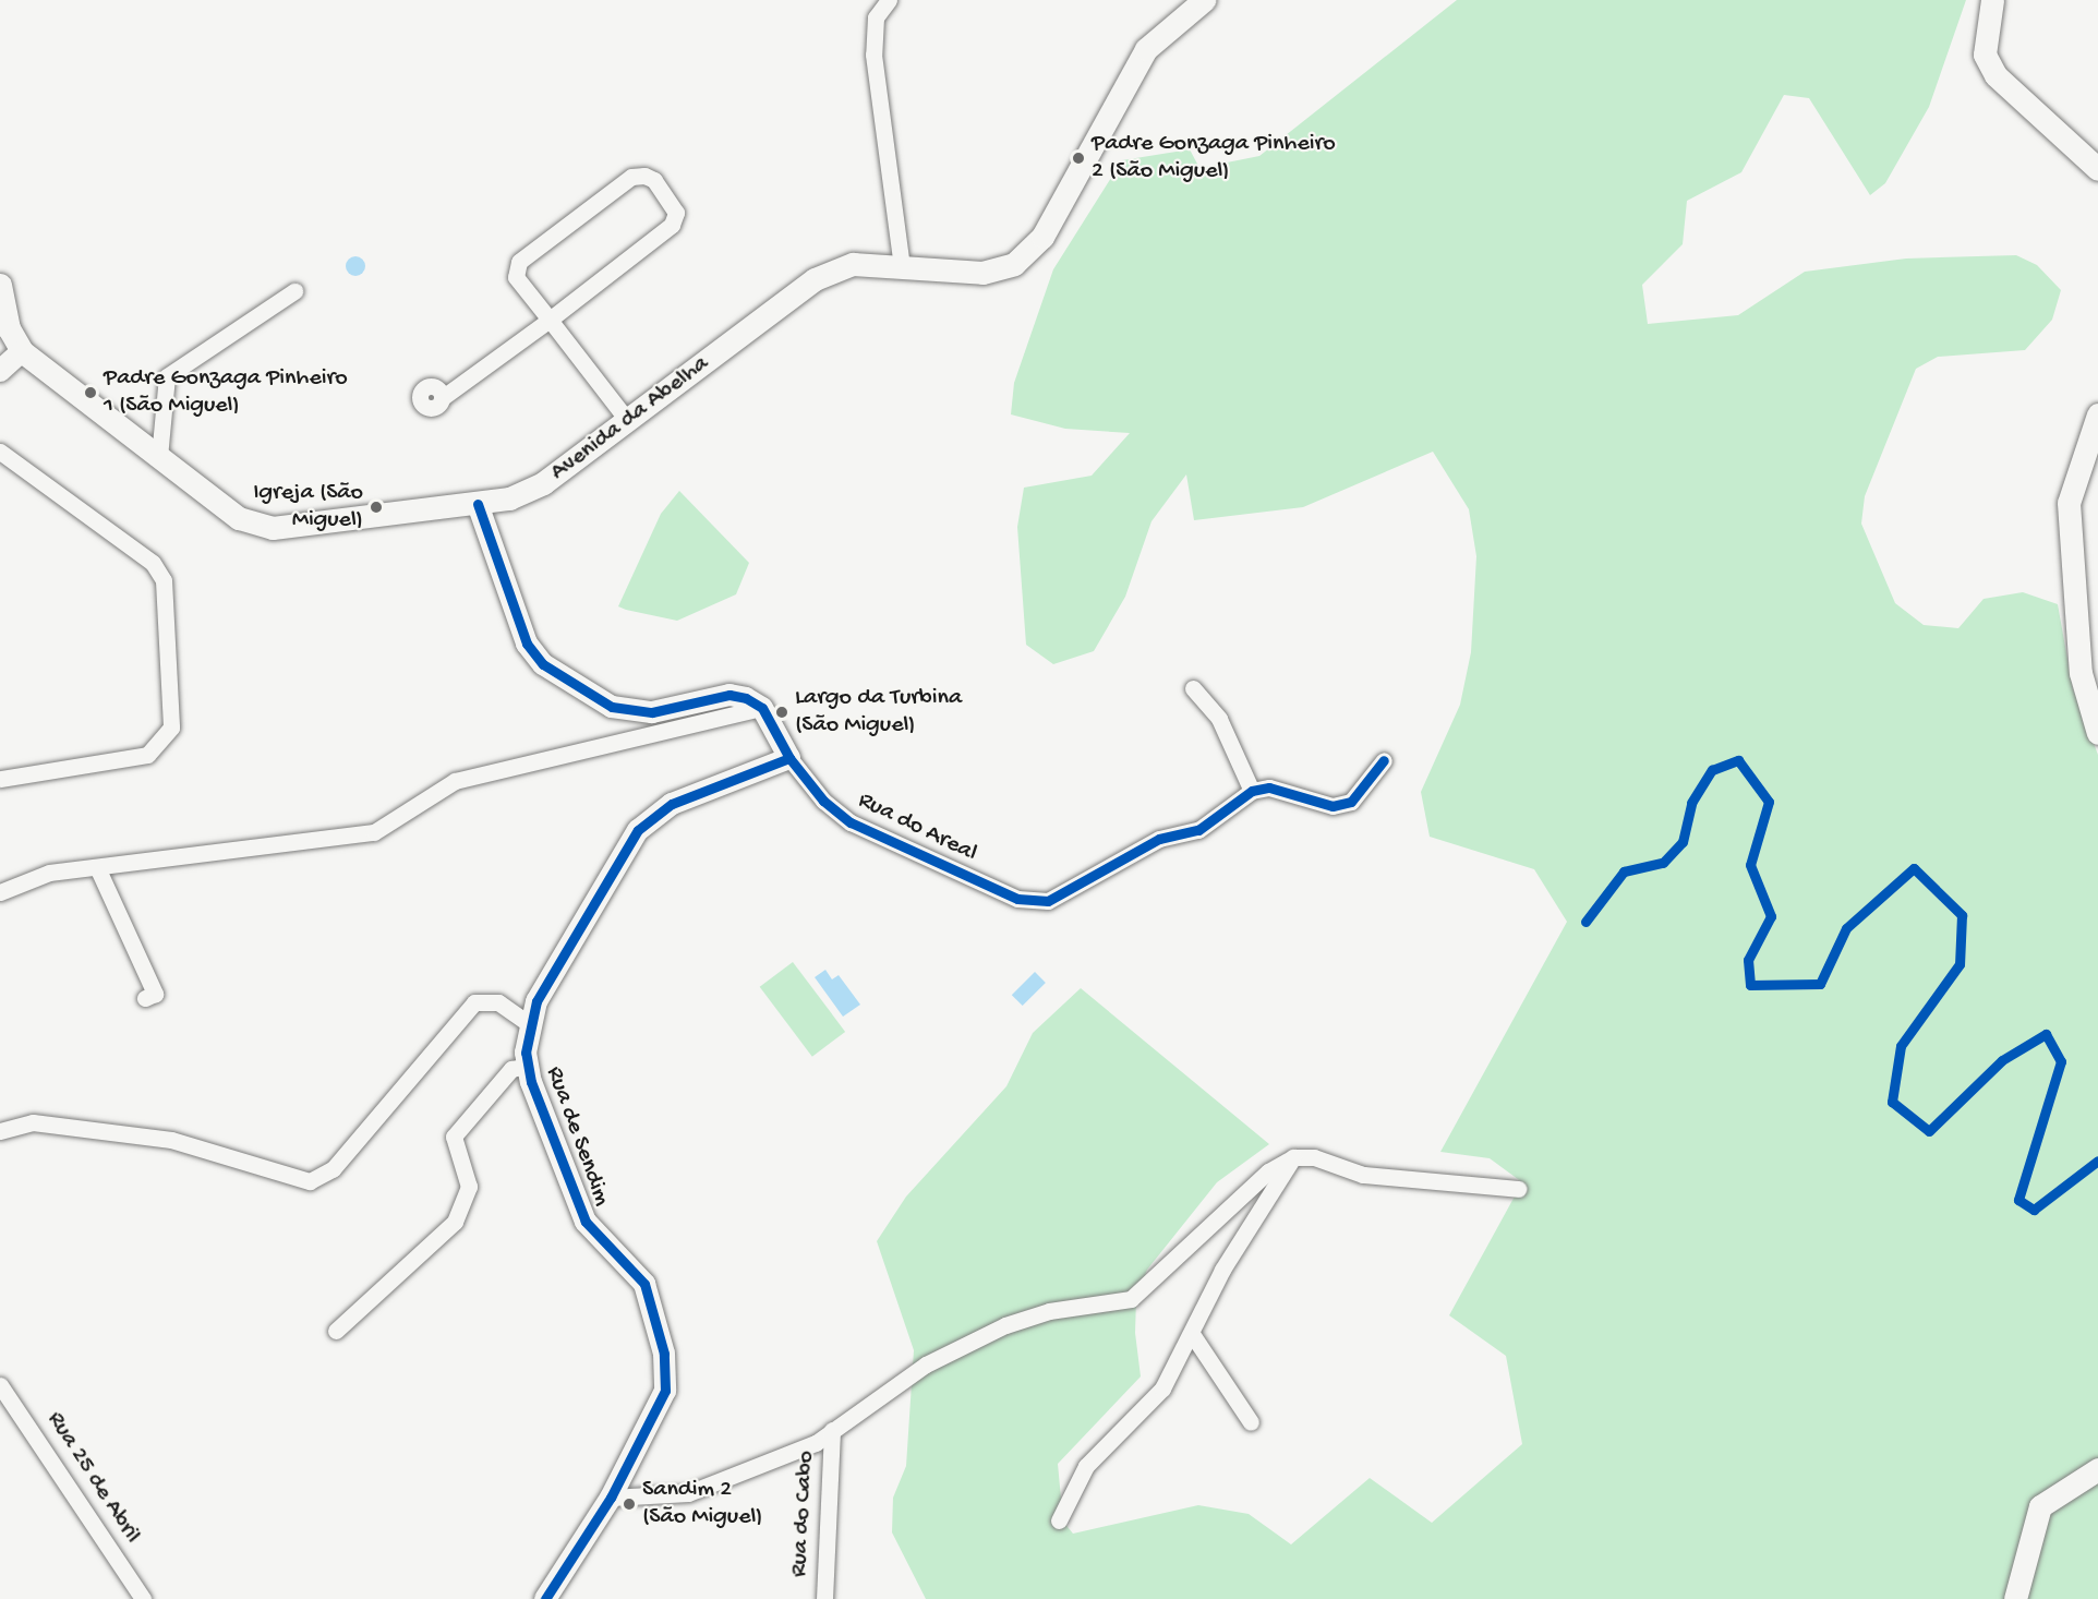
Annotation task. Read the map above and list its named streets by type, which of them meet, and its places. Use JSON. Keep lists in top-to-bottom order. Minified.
{"streets":{"main road":["Avenida da Abelha"],"street":["Rua do Areal","Rua de Sendim","Rua 25 de Abril","Rua do Cabo"]},"crossings":[["Rua do Areal","Rua de Sendim"]],"places":["Padre Gonzaga Pinheiro 2 (São Miguel)","Padre Gonzaga Pinheiro 1 (São Miguel)","Igreja (São Miguel)","Largo da Turbina (São Miguel)","Sandim 2 (São Miguel)"]}
